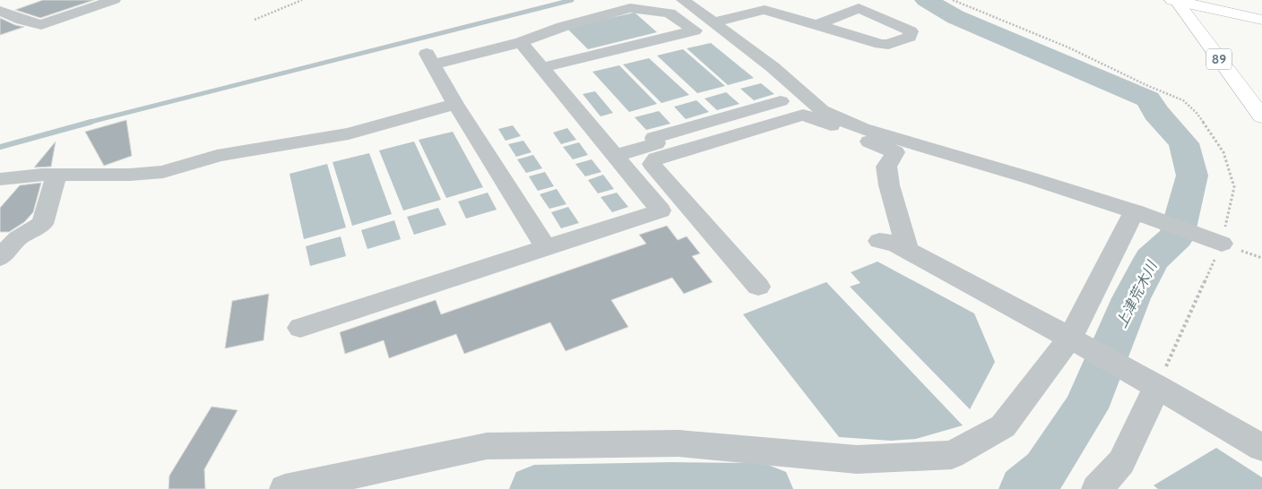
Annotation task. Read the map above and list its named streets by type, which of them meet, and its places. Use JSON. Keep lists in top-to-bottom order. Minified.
{"streets":{"main road":["89"]},"water":["上津荒木川"]}
